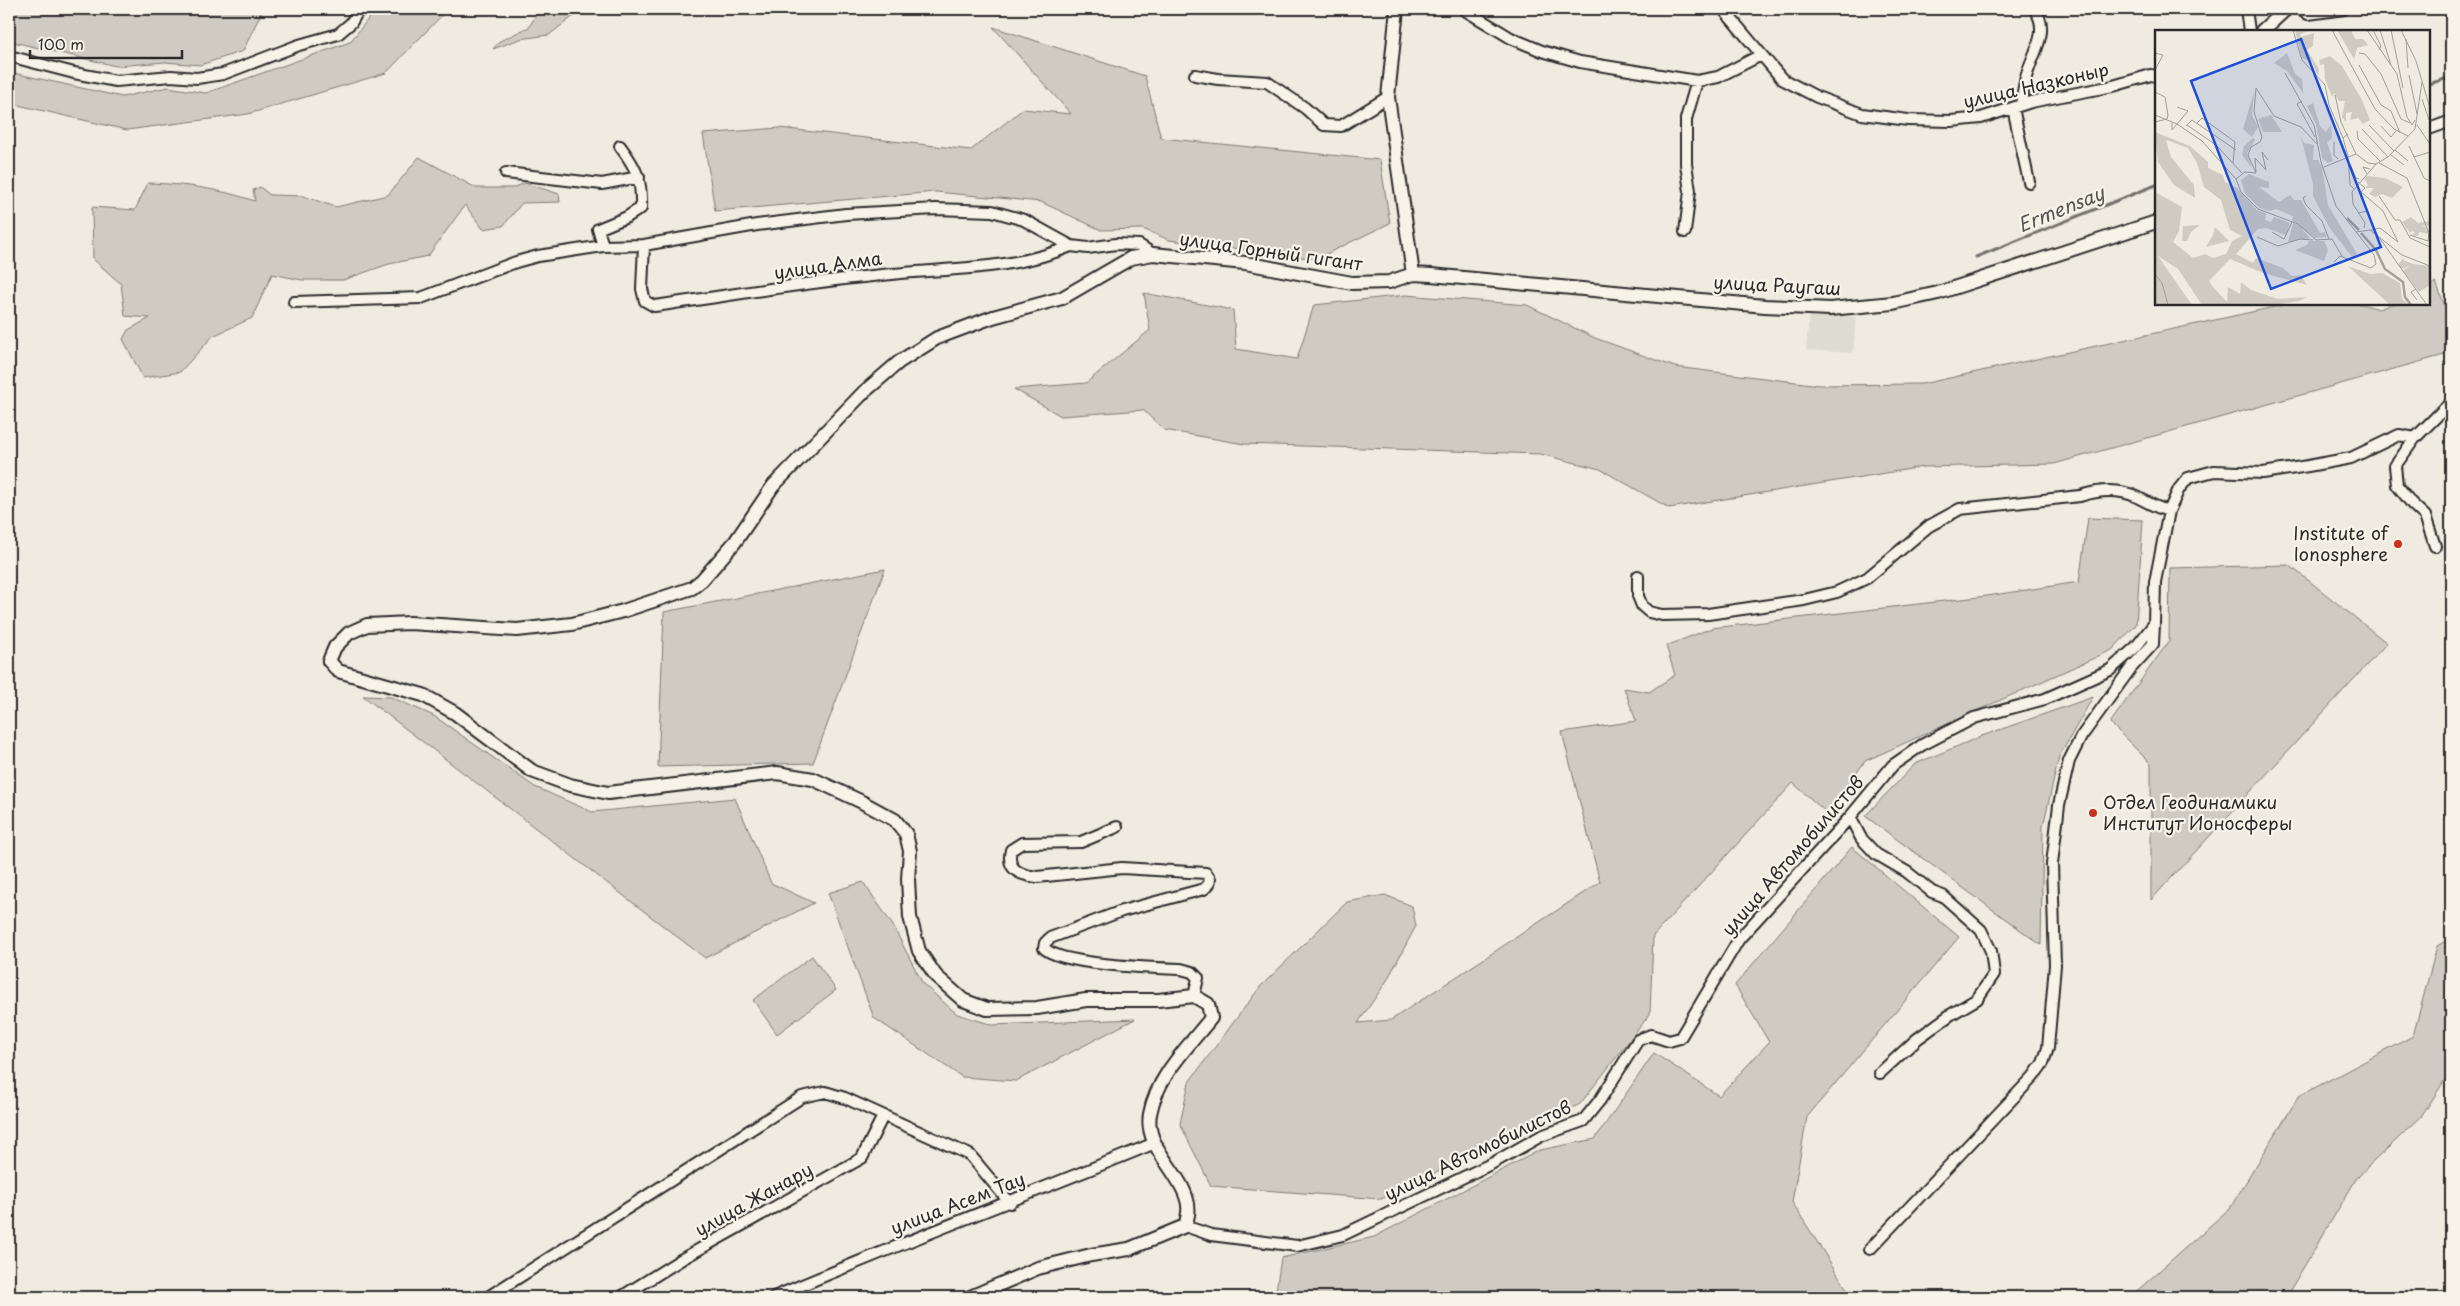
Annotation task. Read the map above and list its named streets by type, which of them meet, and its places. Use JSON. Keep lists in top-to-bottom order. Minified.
{"streets":{"street":["улица Назконыр","улица Горный гигант","улица Алма","улица Раугаш","улица Автомобилистов","улица Жанару","улица Асем Тау"]},"crossings":[["улица Горный гигант","улица Раугаш"]],"water":["Ermensay"],"places":["Institute of Ionosphere","Отдел Геодинамики Институт Ионосферы"],"scale_bar":"100 m"}
